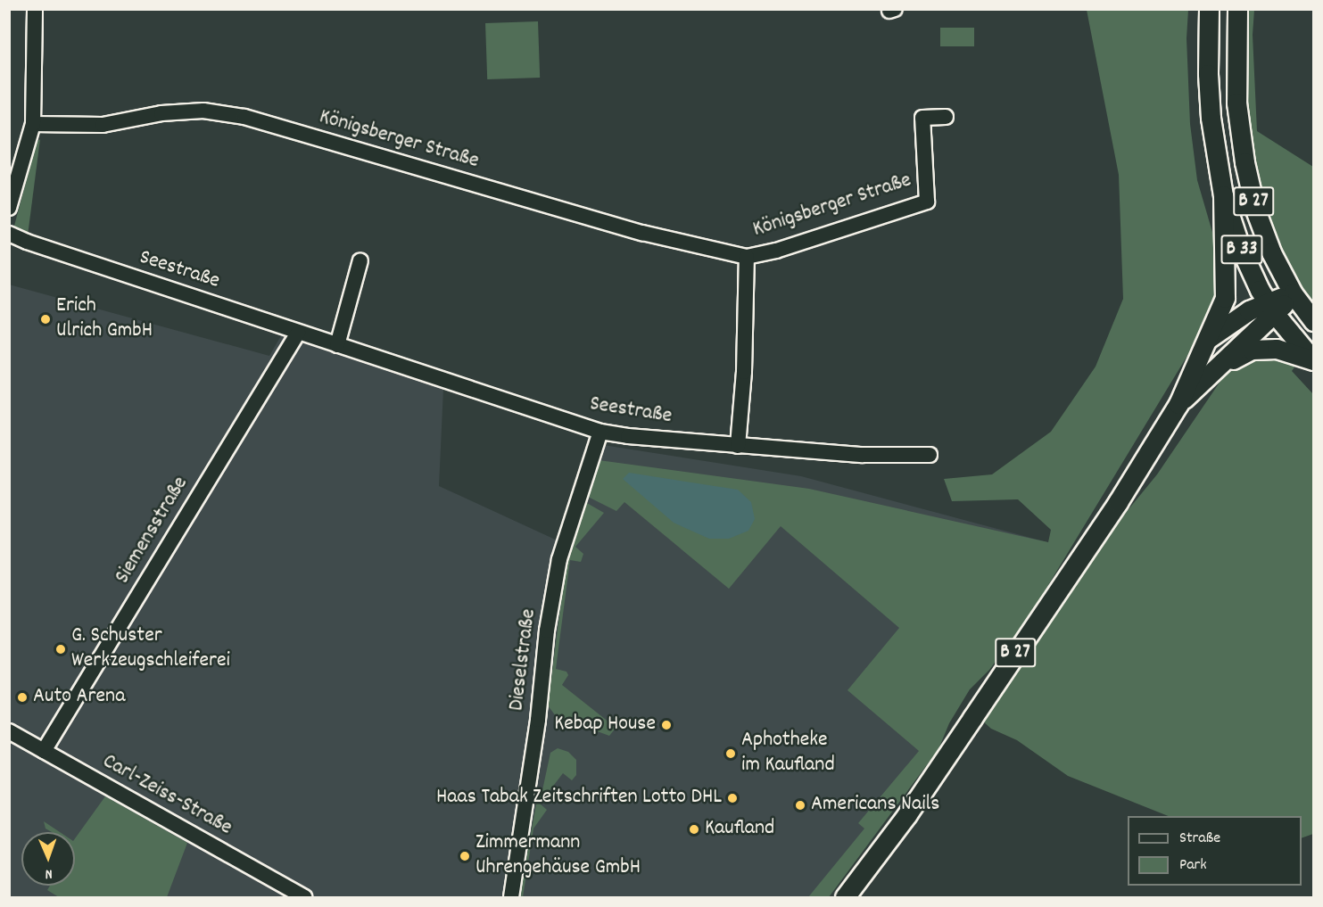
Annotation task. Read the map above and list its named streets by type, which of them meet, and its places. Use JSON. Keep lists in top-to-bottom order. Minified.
{"streets":{"main road":["B 27","B 33"],"street":["Königsberger Straße","Seestraße","Siemensstraße","Dieselstraße","Carl-Zeiss-Straße"]},"crossings":[["Königsberger Straße","Seestraße"],["B 27","B 33"],["Seestraße","Siemensstraße"],["Seestraße","Dieselstraße"],["Siemensstraße","Carl-Zeiss-Straße"]],"places":["Erich Ulrich GmbH","G. Schuster Werkzeugschleiferei","Auto Arena","Kebap House","Aphotheke im Kaufland","Haas Tabak Zeitschriften Lotto DHL","Americans Nails","Kaufland","Zimmermann Uhrengehäuse GmbH"],"legend":["Straße","Park"],"north":"bottom"}
